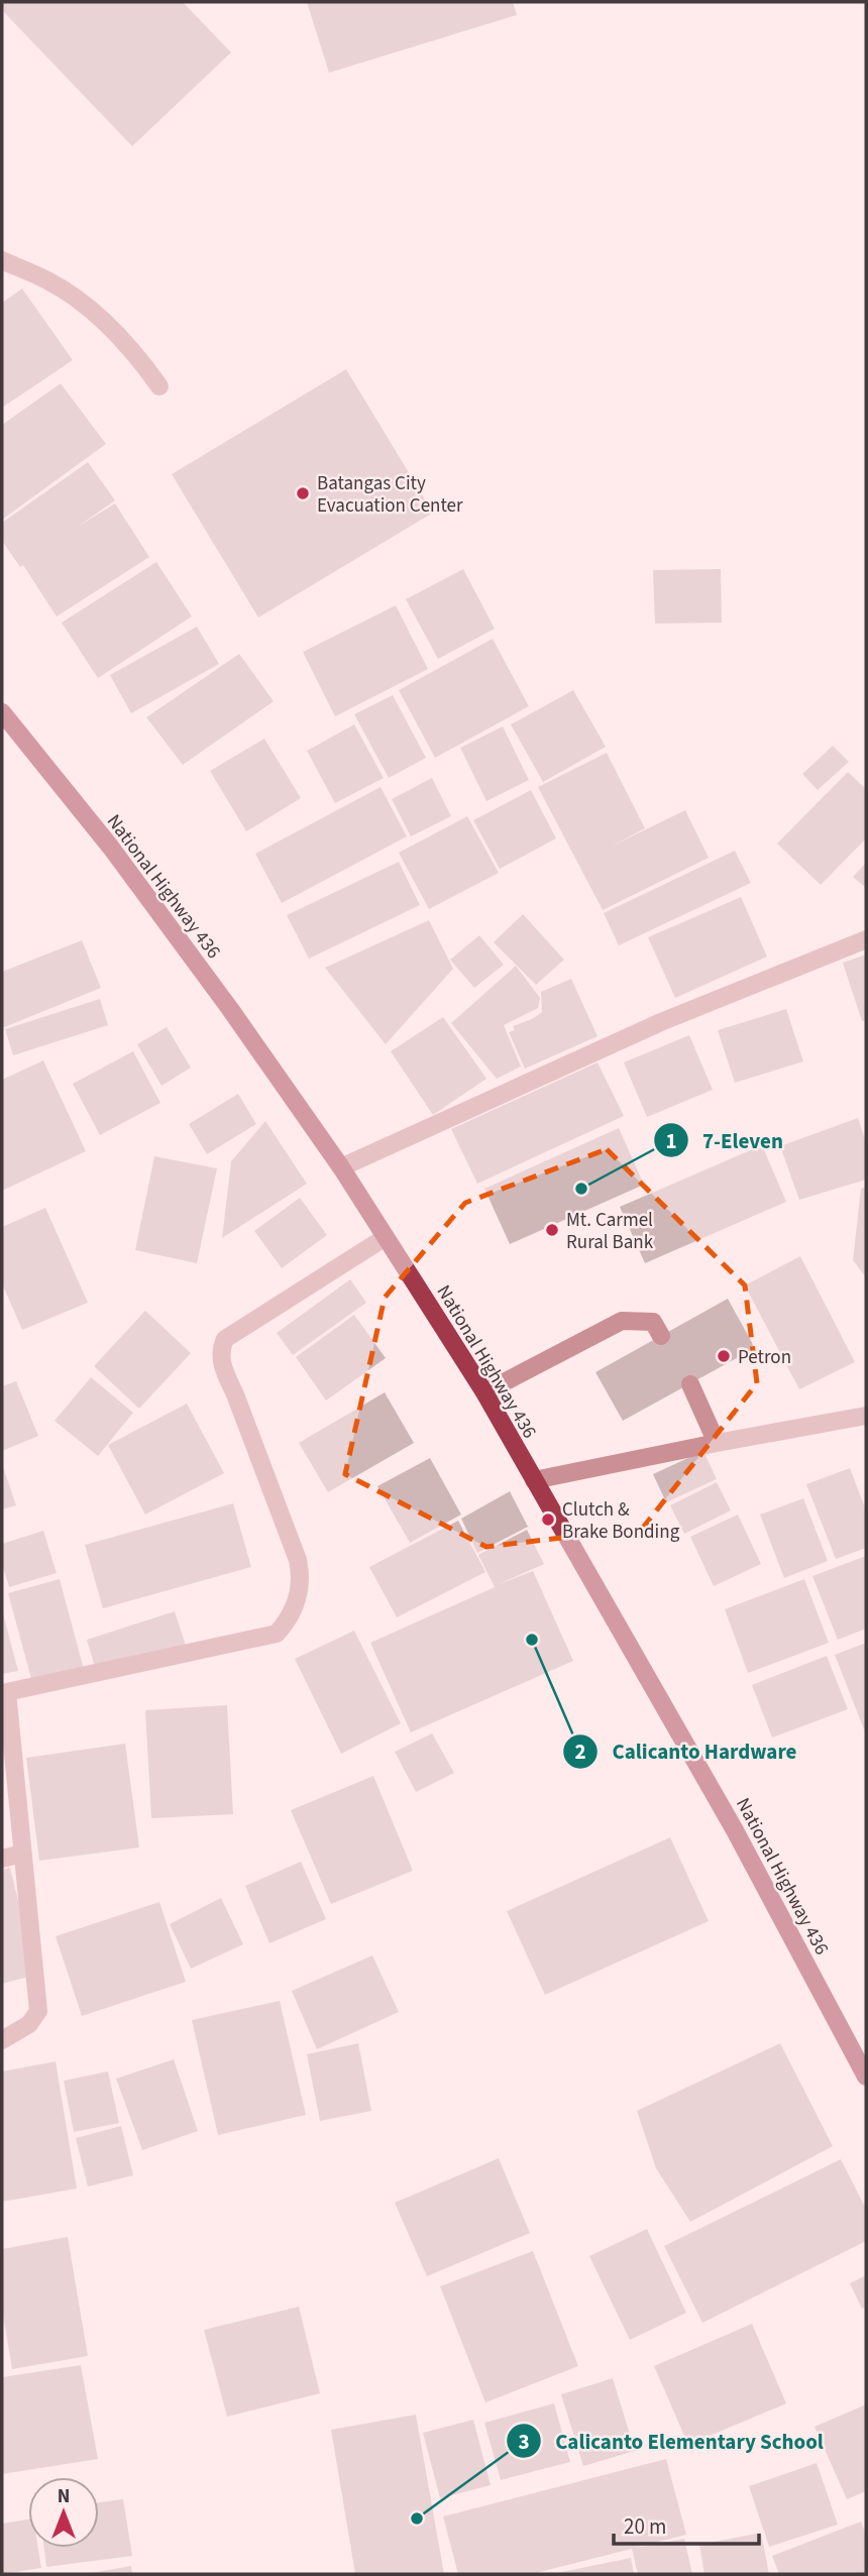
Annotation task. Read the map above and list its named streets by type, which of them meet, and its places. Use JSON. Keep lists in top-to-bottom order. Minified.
{"streets":{"main road":["National Highway 436"]},"places":["Batangas City Evacuation Center","7-Eleven","Mt. Carmel Rural Bank","Petron","Clutch & Brake Bonding","Calicanto Hardware","Calicanto Elementary School"],"scale_bar":"20 m","north":"top"}
